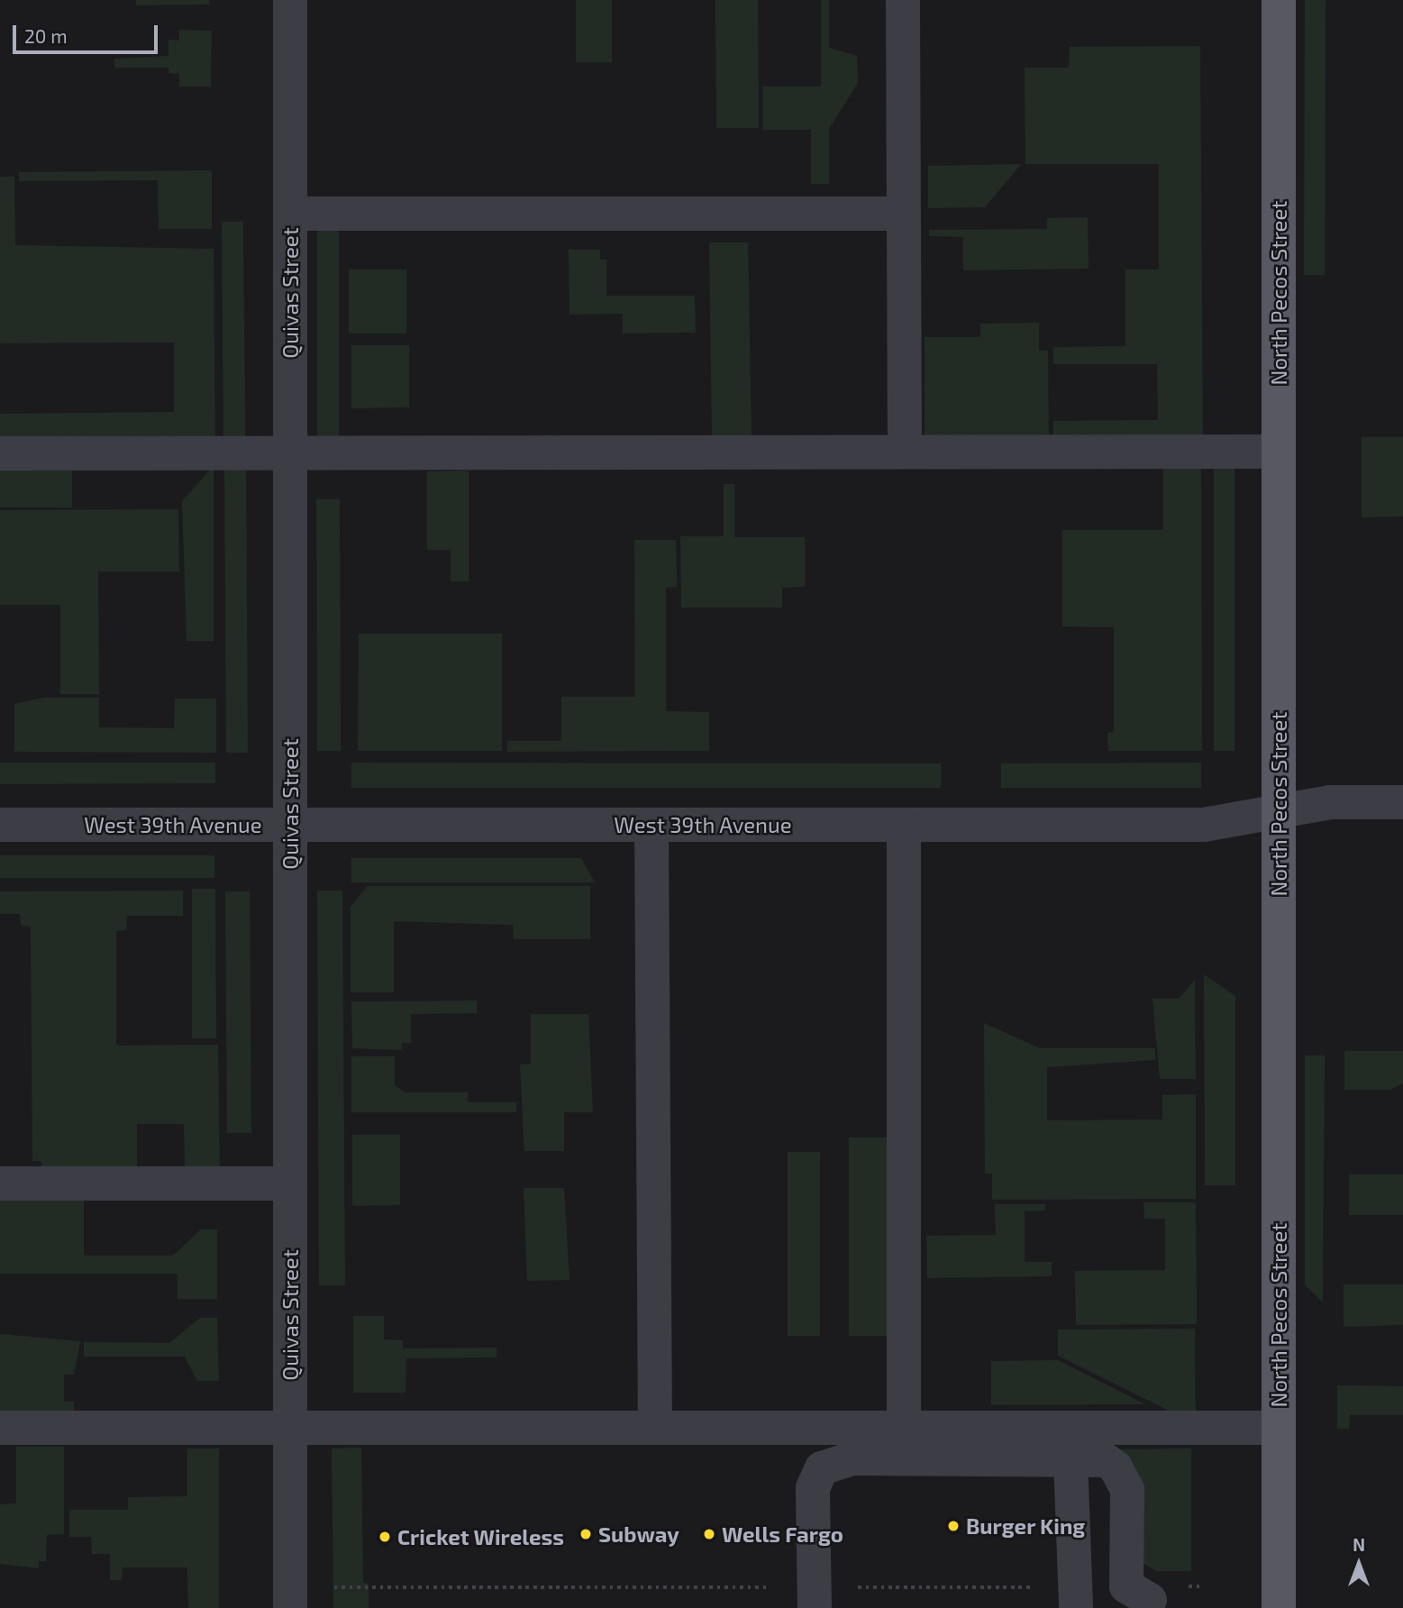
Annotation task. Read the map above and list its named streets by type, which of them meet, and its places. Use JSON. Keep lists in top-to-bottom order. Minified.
{"streets":{"main road":["North Pecos Street"],"street":["Quivas Street","West 39th Avenue"]},"crossings":[["Quivas Street","West 39th Avenue"],["North Pecos Street","West 39th Avenue"]],"places":["Burger King","Subway","Wells Fargo","Cricket Wireless"],"scale_bar":"20 m","north":"top"}
